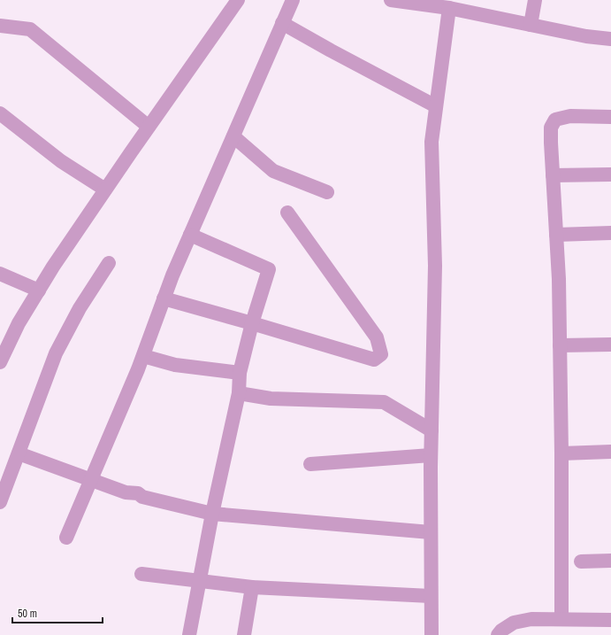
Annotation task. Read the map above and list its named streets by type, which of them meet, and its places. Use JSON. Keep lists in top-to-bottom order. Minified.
{"scale_bar":"50 m"}
